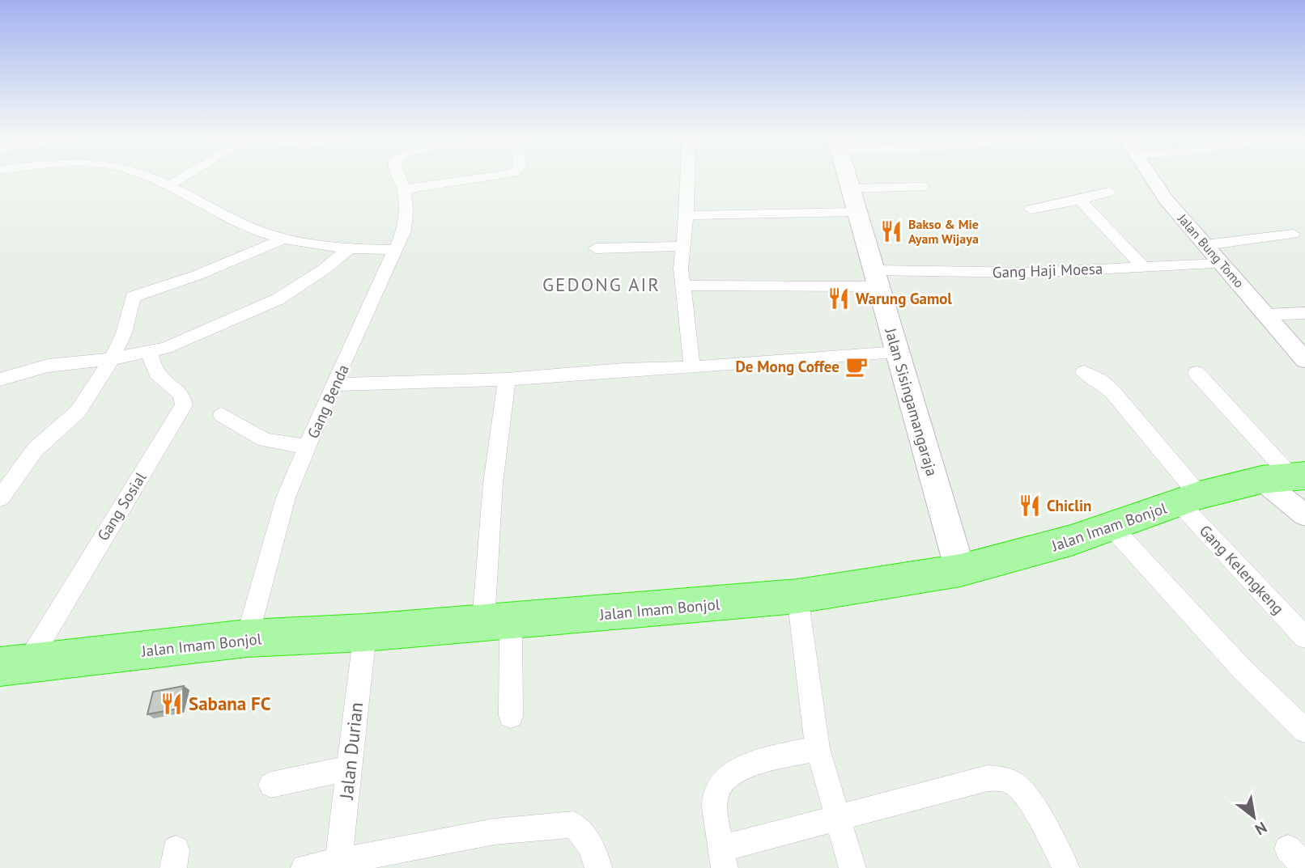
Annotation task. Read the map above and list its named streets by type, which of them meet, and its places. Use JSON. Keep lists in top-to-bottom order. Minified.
{"streets":{"highway":["Jalan Imam Bonjol"],"main road":["Jalan Sisingamangaraja"],"street":["Jalan Bung Tomo","Gang Haji Moesa","Gang Benda","Gang Sosial","Gang Kelengkeng","Jalan Durian"]},"crossings":[["Jalan Bung Tomo","Gang Haji Moesa"],["Gang Haji Moesa","Jalan Sisingamangaraja"],["Gang Benda","Jalan Imam Bonjol"],["Jalan Sisingamangaraja","Jalan Imam Bonjol"],["Gang Sosial","Jalan Imam Bonjol"],["Jalan Imam Bonjol","Gang Kelengkeng"],["Jalan Imam Bonjol","Jalan Durian"]],"districts":["GEDONG AIR"],"places":{"restaurant":["Bakso & Mie Ayam Wijaya","Warung Gamol","Chiclin","Sabana FC"],"cafe":["De Mong Coffee"]},"north":"bottom right"}
